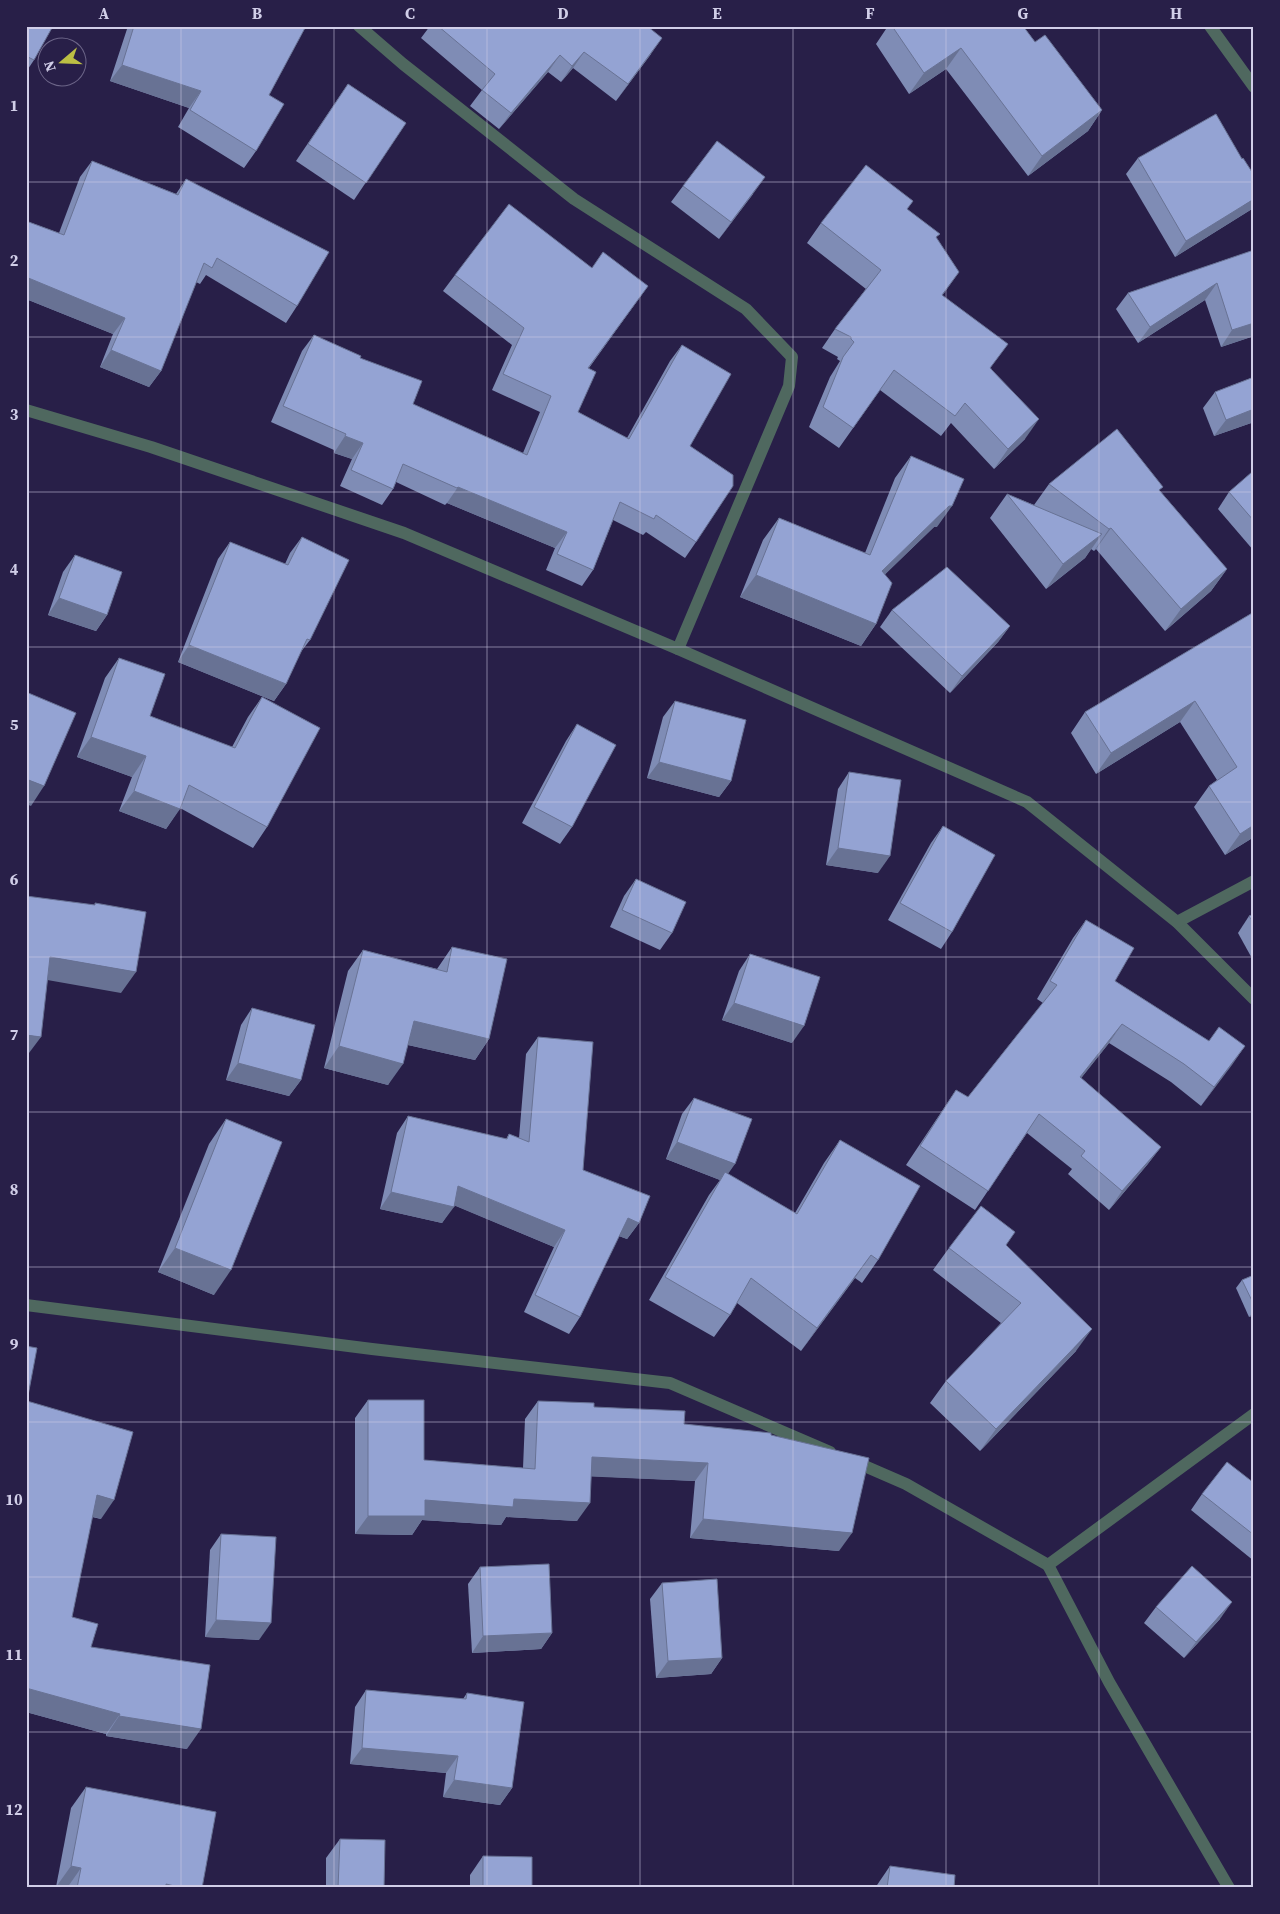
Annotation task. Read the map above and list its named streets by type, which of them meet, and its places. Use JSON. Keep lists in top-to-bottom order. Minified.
{"north":"left","grid":{"columns":["A","B","C","D","E","F","G","H"],"rows":["1","2","3","4","5","6","7","8","9","10","11","12"]}}
